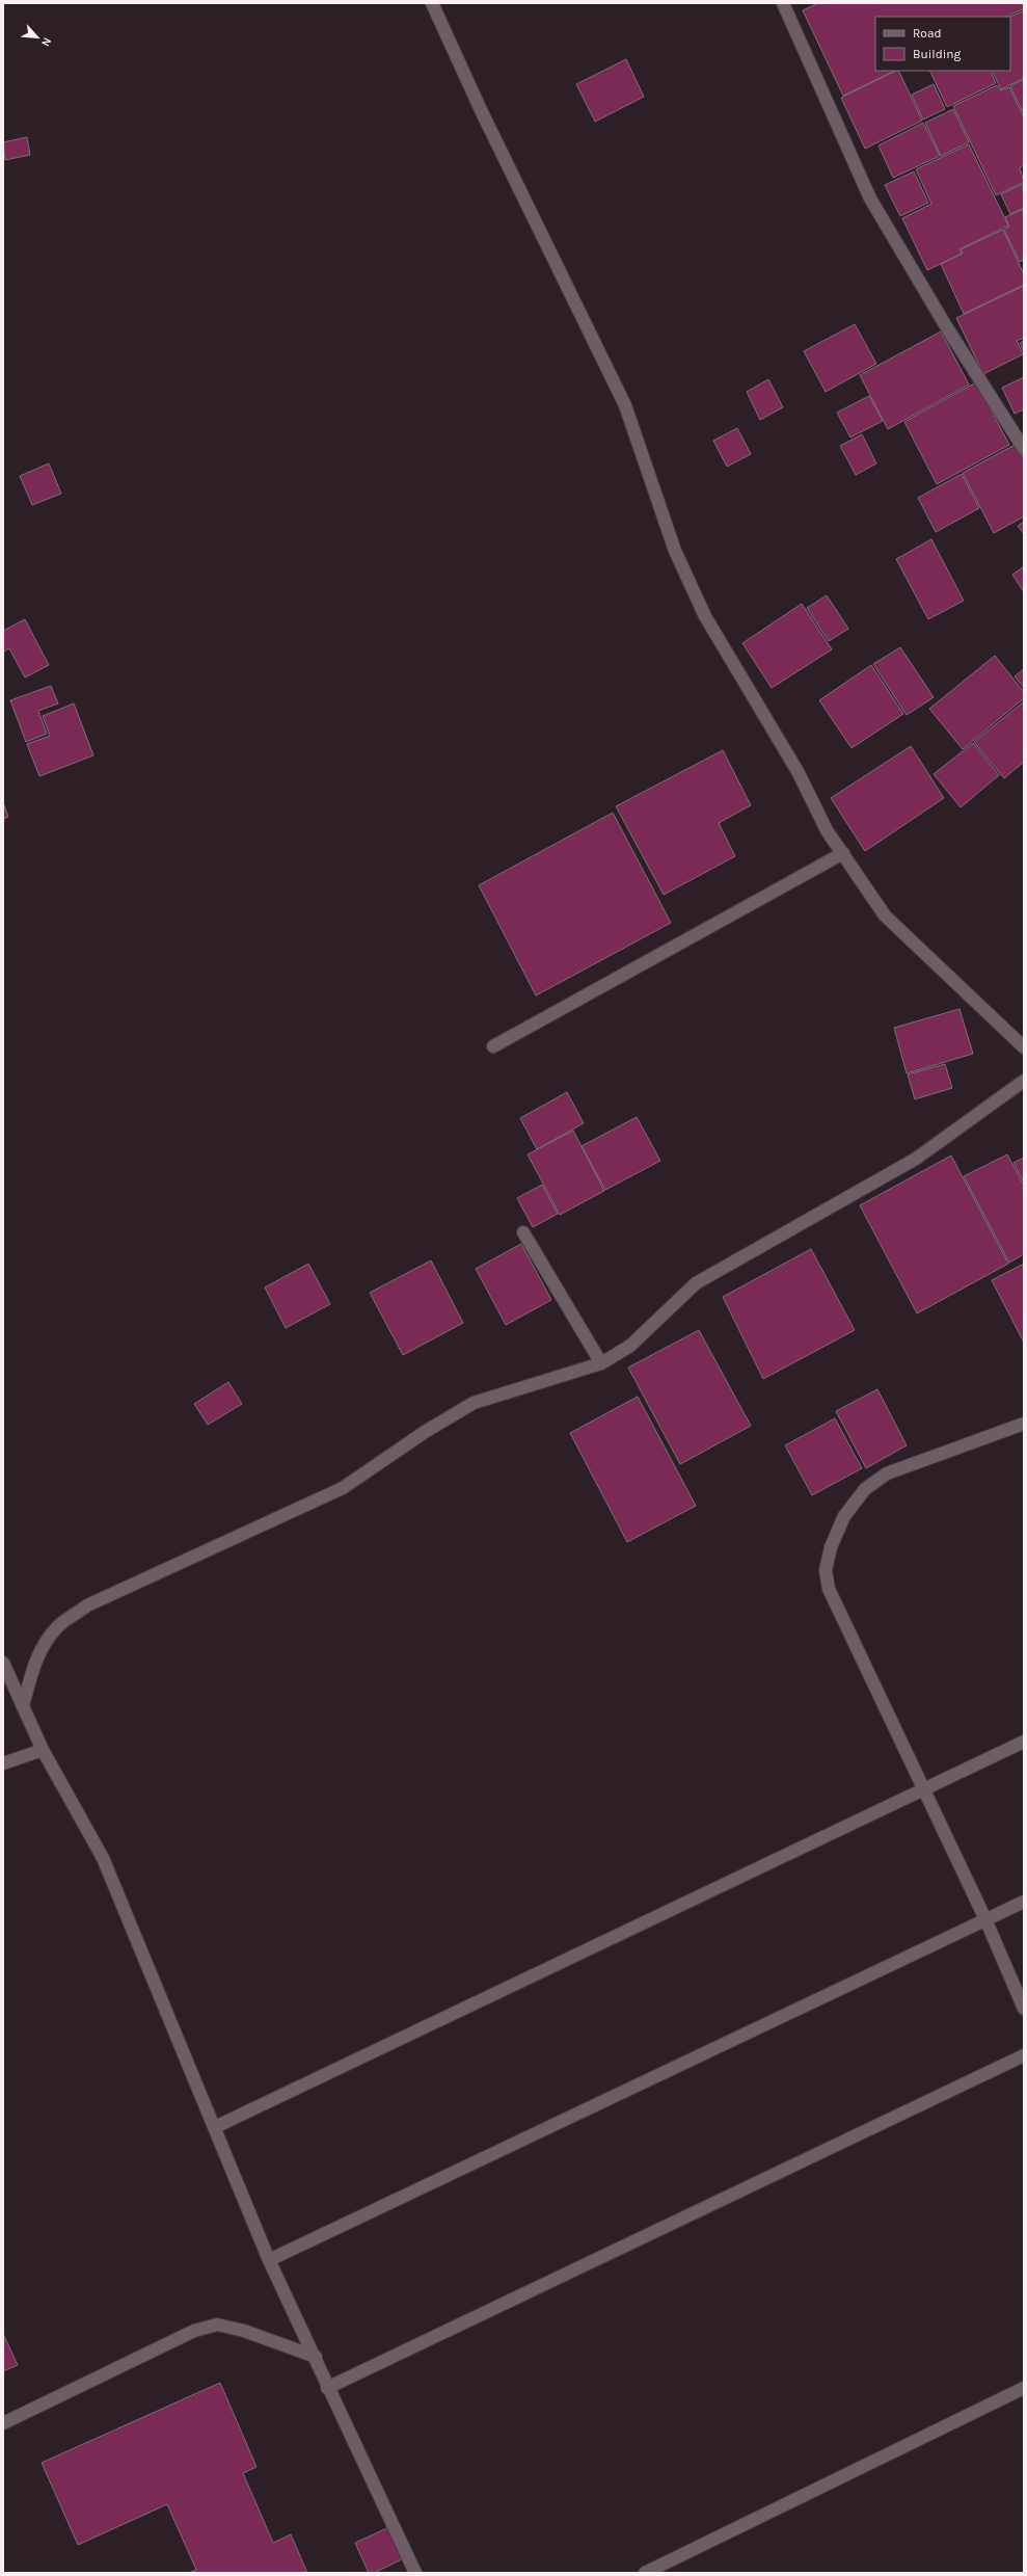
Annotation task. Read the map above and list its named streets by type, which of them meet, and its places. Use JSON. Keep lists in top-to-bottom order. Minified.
{"legend":["Road","Building"],"north":"bottom right"}
